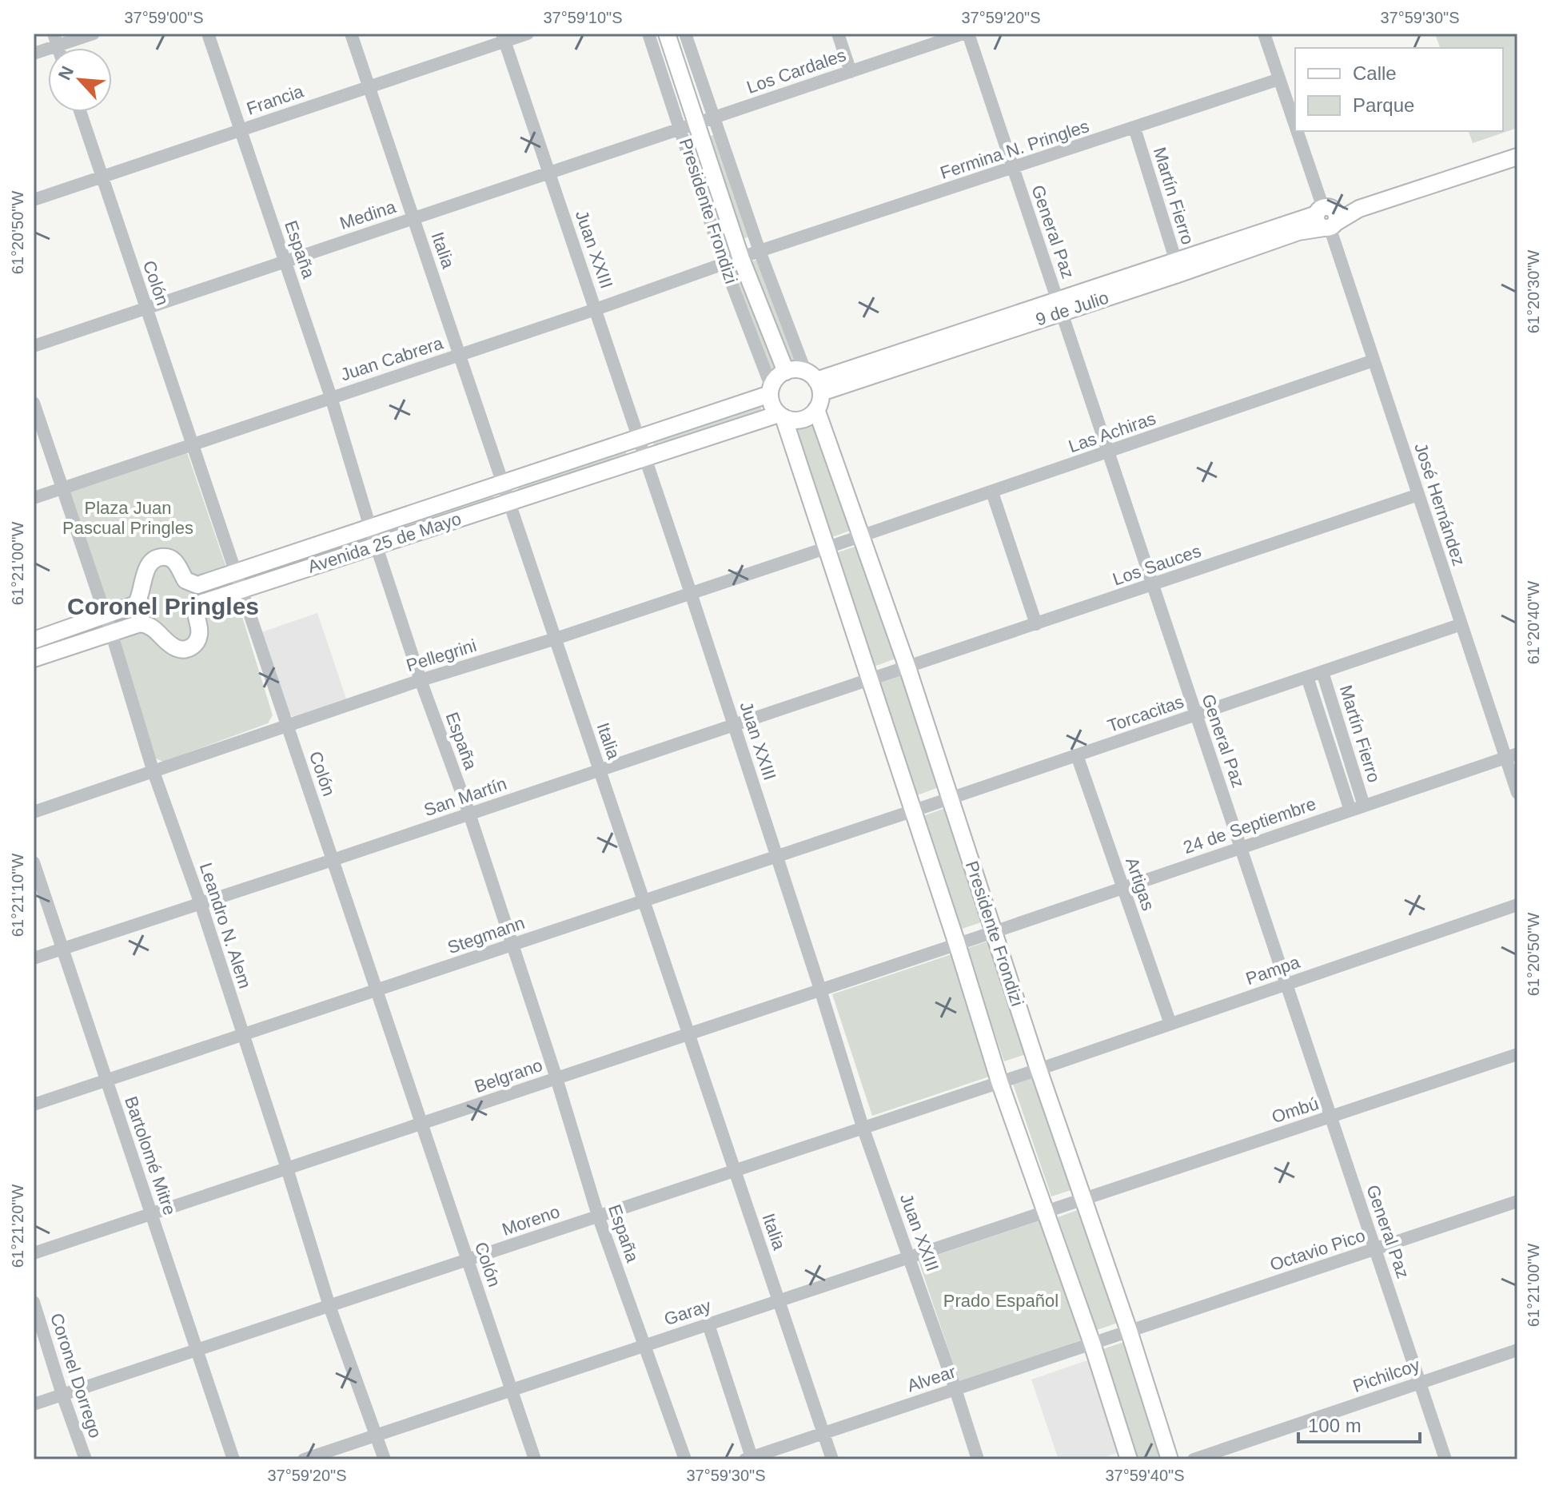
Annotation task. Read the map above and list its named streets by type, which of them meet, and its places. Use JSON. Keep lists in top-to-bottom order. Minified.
{"streets":{"main road":["Presidente Frondizi","9 de Julio","Avenida 25 de Mayo"],"street":["Los Cardales","Francia","Fermina N. Pringles","Martín Fierro","Medina","General Paz","España","Juan XXIII","Italia","Colón","Juan Cabrera","Las Achiras","José Hernández","Los Sauces","Pellegrini","Torcacitas","San Martín","24 de Septiembre","Artigas","Leandro N. Alem","Stegmann","Pampa","Belgrano","Ombú","Bartolomé Mitre","Moreno","Octavio Pico","Garay","Coronel Dorrego","Pichilcoy","Alvear"]},"crossings":[["Los Cardales","Presidente Frondizi"],["Los Cardales","Medina"],["Los Cardales","General Paz"],["Francia","España"],["Francia","Juan XXIII"],["Francia","Italia"],["Francia","Colón"],["Fermina N. Pringles","Martín Fierro"],["Fermina N. Pringles","Presidente Frondizi"],["Fermina N. Pringles","General Paz"],["Fermina N. Pringles","Juan Cabrera"],["Fermina N. Pringles","José Hernández"],["Martín Fierro","9 de Julio"],["Martín Fierro","Torcacitas"],["Martín Fierro","24 de Septiembre"],["Presidente Frondizi","Medina"],["Presidente Frondizi","9 de Julio"],["Presidente Frondizi","Juan Cabrera"],["Presidente Frondizi","Las Achiras"],["Presidente Frondizi","Avenida 25 de Mayo"],["Presidente Frondizi","Los Sauces"],["Presidente Frondizi","Pellegrini"],["Presidente Frondizi","Torcacitas"],["Presidente Frondizi","San Martín"],["Presidente Frondizi","24 de Septiembre"],["Presidente Frondizi","Stegmann"],["Presidente Frondizi","Pampa"],["Presidente Frondizi","Belgrano"],["Presidente Frondizi","Ombú"],["Presidente Frondizi","Moreno"],["Presidente Frondizi","Octavio Pico"],["Presidente Frondizi","Garay"],["Presidente Frondizi","Alvear"],["Medina","España"],["Medina","Juan XXIII"],["Medina","Italia"],["Medina","Colón"],["General Paz","9 de Julio"],["General Paz","Las Achiras"],["General Paz","Los Sauces"],["General Paz","Torcacitas"],["General Paz","24 de Septiembre"],["General Paz","Pampa"],["General Paz","Ombú"],["General Paz","Octavio Pico"],["General Paz","Pichilcoy"],["España","Juan Cabrera"],["España","Avenida 25 de Mayo"],["España","Pellegrini"],["España","San Martín"],["España","Stegmann"],["España","Belgrano"],["España","Moreno"],["España","Garay"],["Juan XXIII","Juan Cabrera"],["Juan XXIII","Avenida 25 de Mayo"],["Juan XXIII","Pellegrini"],["Juan XXIII","San Martín"],["Juan XXIII","Stegmann"],["Juan XXIII","Belgrano"],["Juan XXIII","Moreno"],["Juan XXIII","Garay"],["Juan XXIII","Alvear"],["Italia","Juan Cabrera"],["Italia","Avenida 25 de Mayo"],["Italia","Pellegrini"],["Italia","San Martín"],["Italia","Stegmann"],["Italia","Belgrano"],["Italia","Moreno"],["Italia","Garay"],["Italia","Alvear"],["Colón","Juan Cabrera"],["Colón","Avenida 25 de Mayo"],["Colón","Pellegrini"],["Colón","San Martín"],["Colón","Stegmann"],["Colón","Belgrano"],["Colón","Moreno"],["Colón","Garay"],["9 de Julio","José Hernández"],["9 de Julio","Avenida 25 de Mayo"],["Juan Cabrera","Leandro N. Alem"],["Las Achiras","José Hernández"],["Las Achiras","Pellegrini"],["José Hernández","Los Sauces"],["José Hernández","Torcacitas"],["José Hernández","24 de Septiembre"],["Avenida 25 de Mayo","Leandro N. Alem"],["Los Sauces","San Martín"],["Pellegrini","Leandro N. Alem"],["Torcacitas","Artigas"],["Torcacitas","Stegmann"],["San Martín","Leandro N. Alem"],["San Martín","Bartolomé Mitre"],["24 de Septiembre","Artigas"],["24 de Septiembre","Belgrano"],["Artigas","Pampa"],["Leandro N. Alem","Stegmann"],["Leandro N. Alem","Belgrano"],["Leandro N. Alem","Moreno"],["Leandro N. Alem","Garay"],["Stegmann","Bartolomé Mitre"],["Pampa","Moreno"],["Belgrano","Bartolomé Mitre"],["Ombú","Garay"],["Bartolomé Mitre","Moreno"],["Moreno","Coronel Dorrego"],["Octavio Pico","Alvear"]],"districts":["Coronel Pringles"],"parks":["Plaza Juan Pascual Pringles","Prado Español"],"legend":["Calle","Parque"],"scale_bar":"100 m","north":"top left","coordinates":["37°59'00\"S","37°59'10\"S","37°59'20\"S","37°59'30\"S","61°20'50\"W","61°20'30\"W","61°21'00\"W","61°20'40\"W","61°21'10\"W","61°21'20\"W","37°59'40\"S"]}
